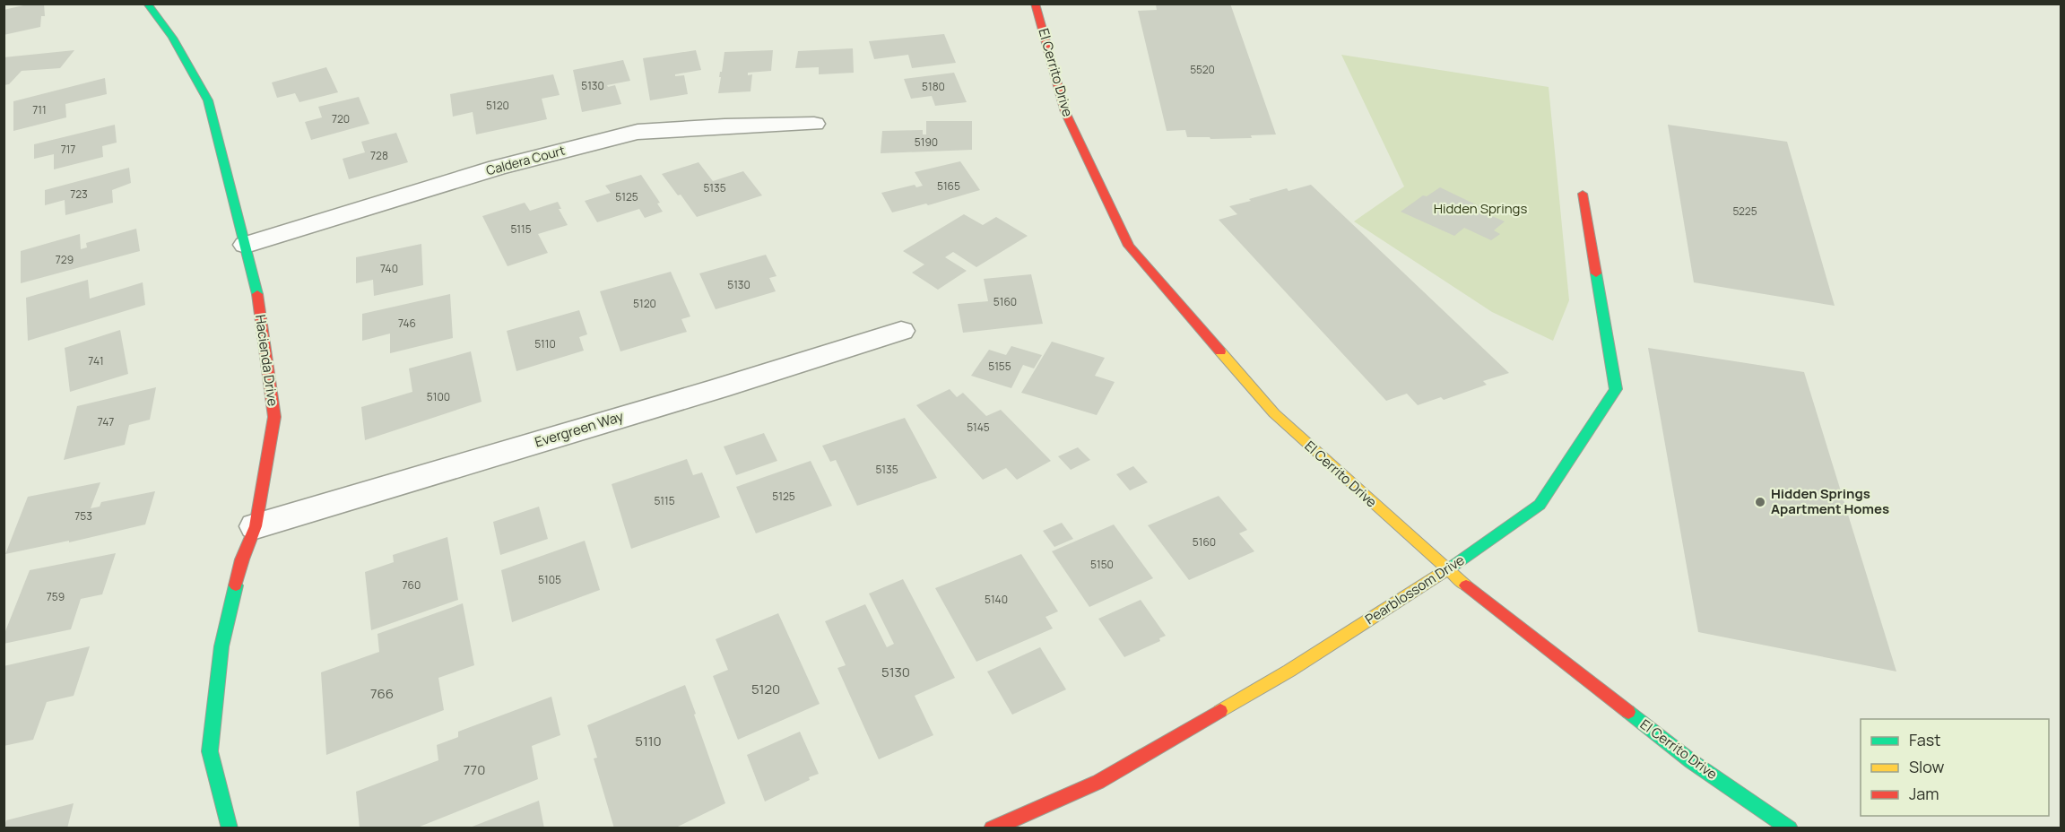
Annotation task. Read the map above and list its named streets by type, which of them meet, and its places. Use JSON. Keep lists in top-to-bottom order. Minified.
{"streets":{"street":["El Cerrito Drive","Caldera Court","Hacienda Drive","Evergreen Way","Pearblossom Drive"]},"crossings":[["El Cerrito Drive","Pearblossom Drive"],["Caldera Court","Hacienda Drive"],["Hacienda Drive","Evergreen Way"]],"parks":["Hidden Springs"],"places":["Hidden Springs Apartment Homes"],"house_numbers":["5520","5130","5180","5120","711","720","5190","717","728","5165","5135","723","5125","5225","5115","729","740","5130","5160","5120","746","5110","741","5155","5100","747","5145","5135","5125","5115","753","5160","5150","5105","760","759","5140","5130","5120","766","5110","770"],"legend":["Fast","Slow","Jam"]}
